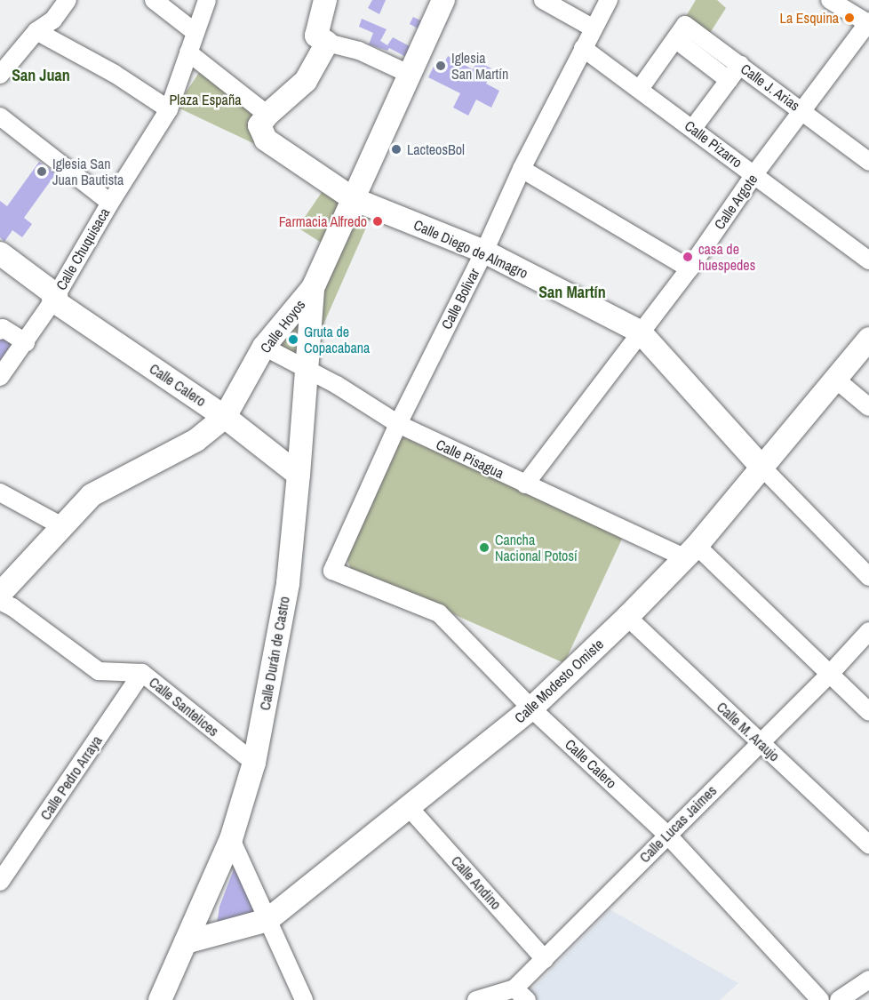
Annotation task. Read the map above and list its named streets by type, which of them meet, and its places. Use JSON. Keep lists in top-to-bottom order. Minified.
{"streets":{"main road":["Calle Diego de Almagro","Calle Hoyos","Calle Calero","Calle Durán de Castro","Calle Modesto Omiste"],"street":["Calle J. Arias","Calle Pizarro","Calle Argote","Calle Chuquisaca","Calle Bolivar","Calle Pisagua","Calle Santelices","Calle M. Araujo","Calle Pedro Arraya","Calle Lucas Jaimes","Calle Andino"]},"crossings":[["Calle J. Arias","Calle Pizarro"],["Calle J. Arias","Calle Argote"],["Calle Pizarro","Calle Argote"],["Calle Pizarro","Calle Bolivar"],["Calle Argote","Calle Diego de Almagro"],["Calle Argote","Calle Pisagua"],["Calle Chuquisaca","Calle Calero"],["Calle Diego de Almagro","Calle Bolivar"],["Calle Diego de Almagro","Calle Hoyos"],["Calle Diego de Almagro","Calle Modesto Omiste"],["Calle Bolivar","Calle Calero"],["Calle Bolivar","Calle Pisagua"],["Calle Hoyos","Calle Calero"],["Calle Hoyos","Calle Pisagua"],["Calle Hoyos","Calle Durán de Castro"],["Calle Calero","Calle Durán de Castro"],["Calle Calero","Calle Modesto Omiste"],["Calle Calero","Calle Lucas Jaimes"],["Calle Pisagua","Calle Durán de Castro"],["Calle Pisagua","Calle Modesto Omiste"],["Calle Pisagua","Calle Lucas Jaimes"],["Calle Durán de Castro","Calle Modesto Omiste"],["Calle Durán de Castro","Calle Santelices"],["Calle Modesto Omiste","Calle M. Araujo"],["Calle Modesto Omiste","Calle Andino"],["Calle Santelices","Calle Pedro Arraya"],["Calle M. Araujo","Calle Lucas Jaimes"],["Calle Lucas Jaimes","Calle Andino"]],"districts":["San Juan","San Martín"],"parks":["Plaza España"],"places":["La Esquina","Iglesia San Martín","LacteosBol","Iglesia San Juan Bautista","Farmacia Alfredo","casa de huespedes","Gruta de Copacabana","Cancha Nacional Potosí"]}
